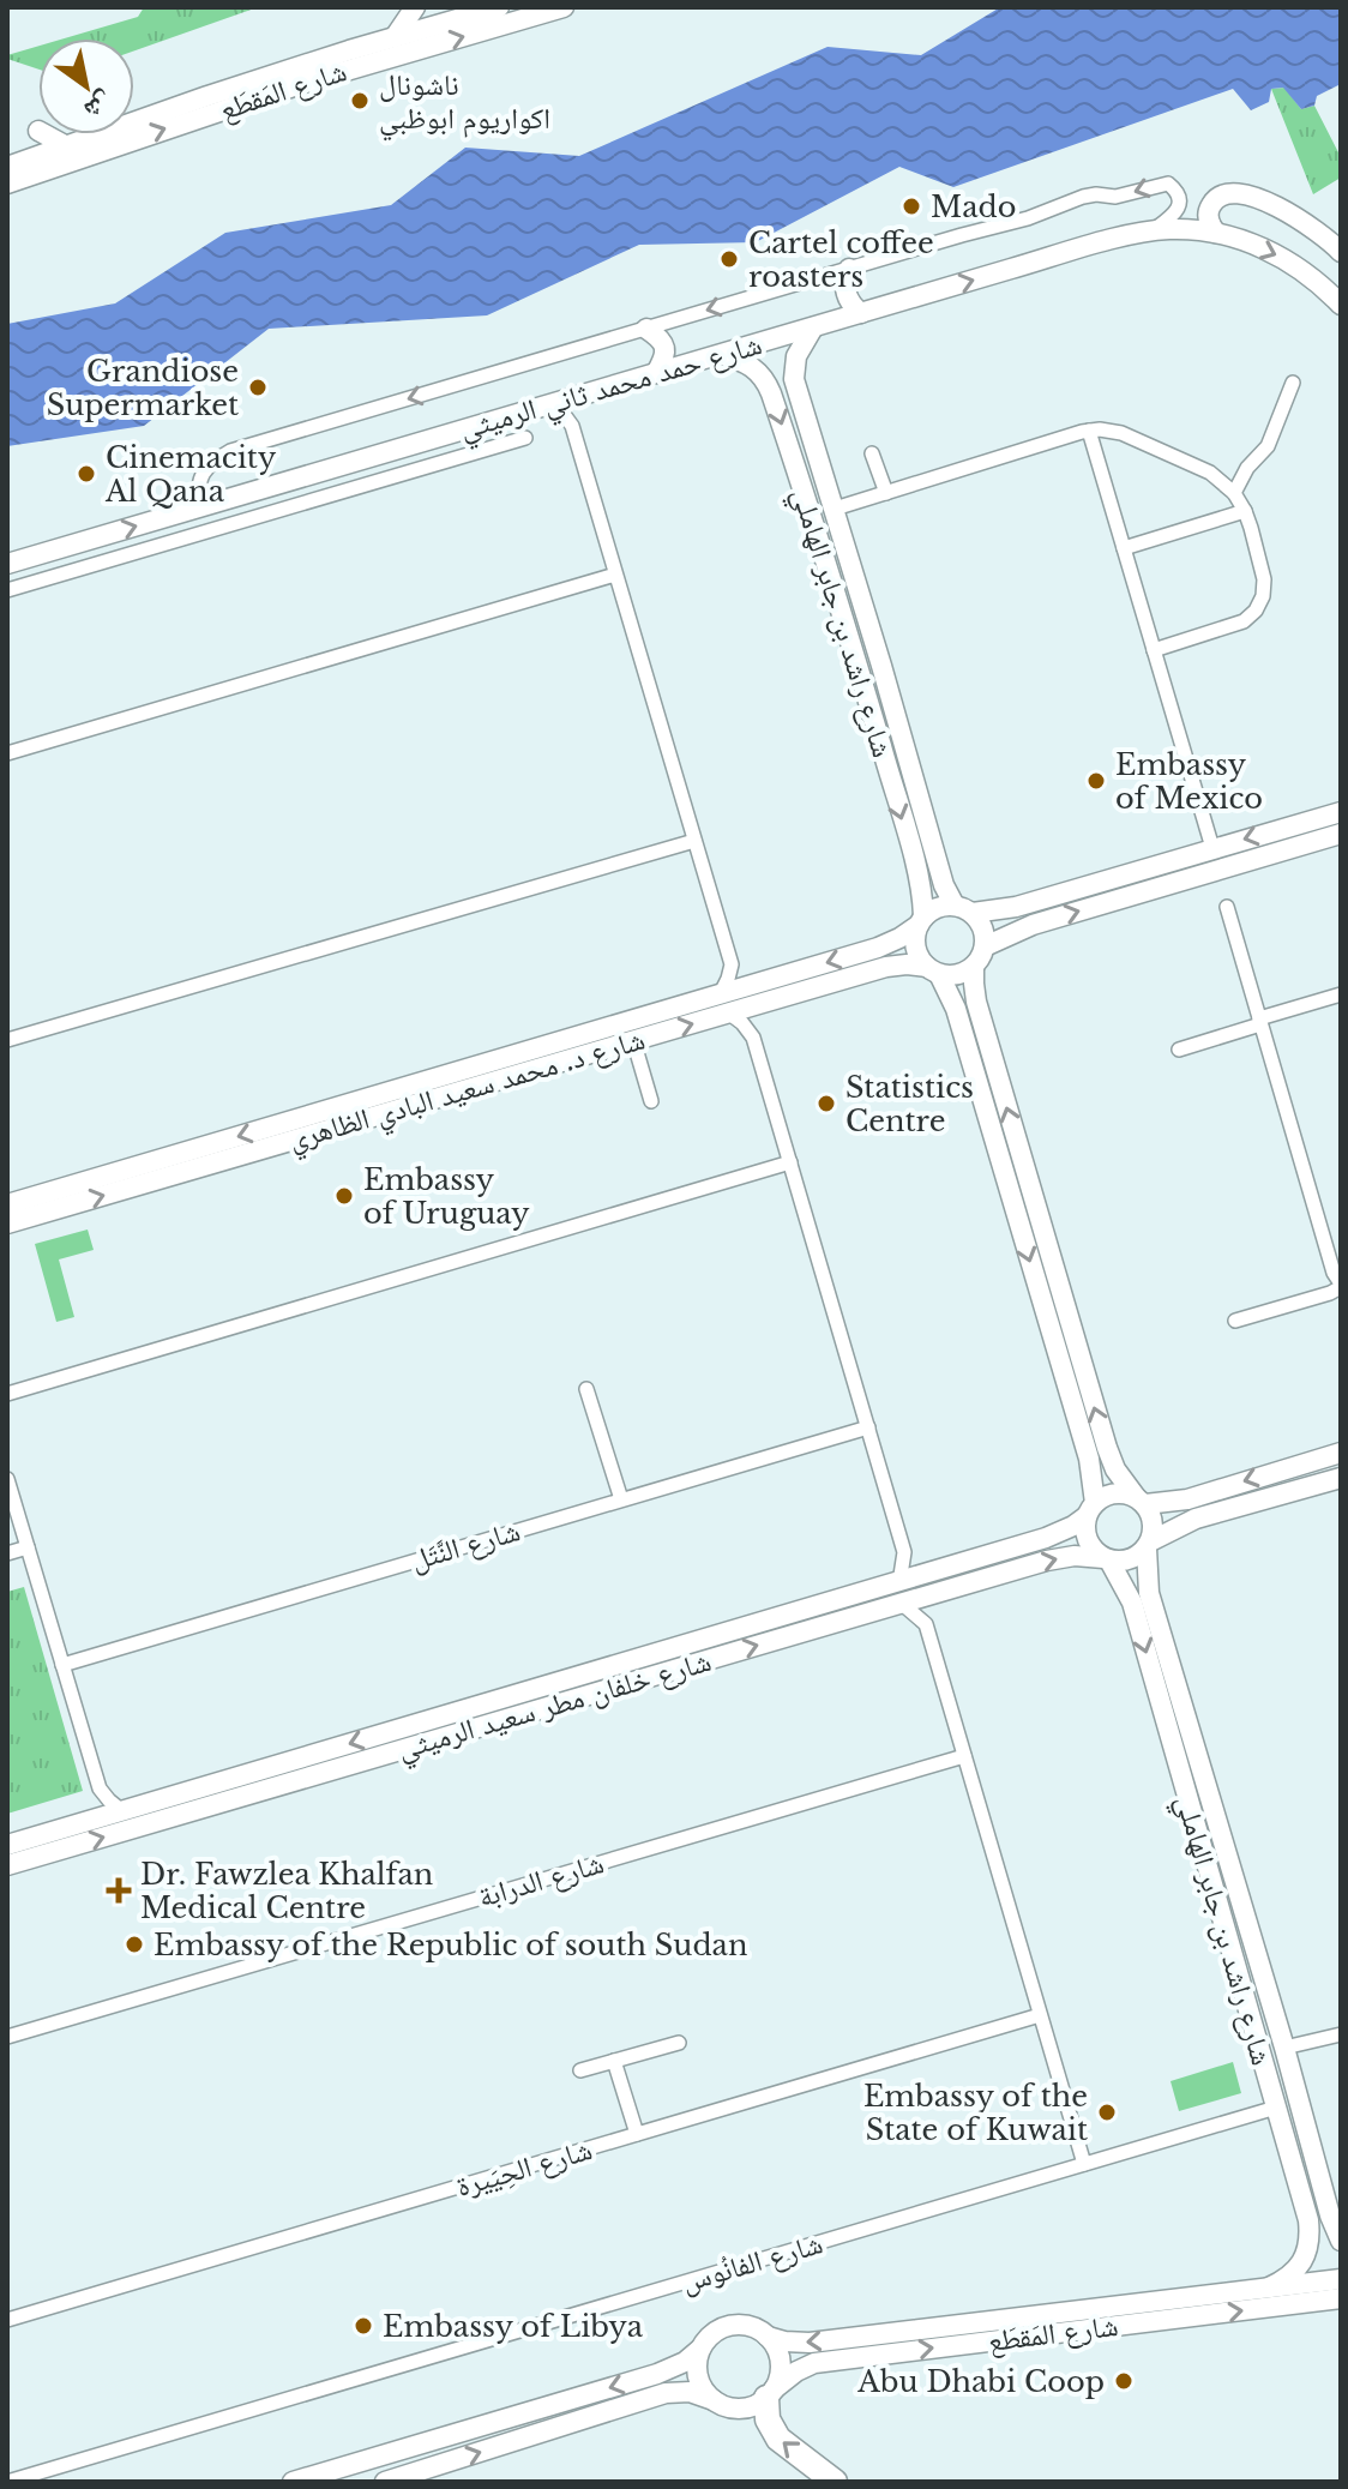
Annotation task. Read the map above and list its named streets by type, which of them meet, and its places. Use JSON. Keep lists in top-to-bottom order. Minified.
{"streets":{"street":["شارع المَقطَع","شارع حمد محمد ثاني الرميثي","شارع راشد بن جابر الهاملي","شارع د. محمد سعيد البادي الظاهري","شارع النَّتَل","شارع خلفان مطر سعيد الرميثي","شارع الدرابة","شارع الحِيَيرة","شارع الفانُوس"]},"crossings":[["شارع المَقطَع","شارع راشد بن جابر الهاملي"],["شارع حمد محمد ثاني الرميثي","شارع راشد بن جابر الهاملي"],["شارع راشد بن جابر الهاملي","شارع د. محمد سعيد البادي الظاهري"],["شارع راشد بن جابر الهاملي","شارع خلفان مطر سعيد الرميثي"],["شارع راشد بن جابر الهاملي","شارع الفانُوس"]],"one_way":["شارع حمد محمد ثاني الرميثي"],"places":{"other":["ناشونال اكواريوم ابوظبي","Mado","Cartel coffee roasters","Grandiose Supermarket","Cinemacity Al Qana","Embassy of Mexico","Statistics Centre","Embassy of Uruguay","Embassy of the Republic of south Sudan","Embassy of the State of Kuwait","Embassy of Libya","Abu Dhabi Coop"],"health":["Dr. Fawzlea Khalfan Medical Centre"]},"north":"bottom right"}
